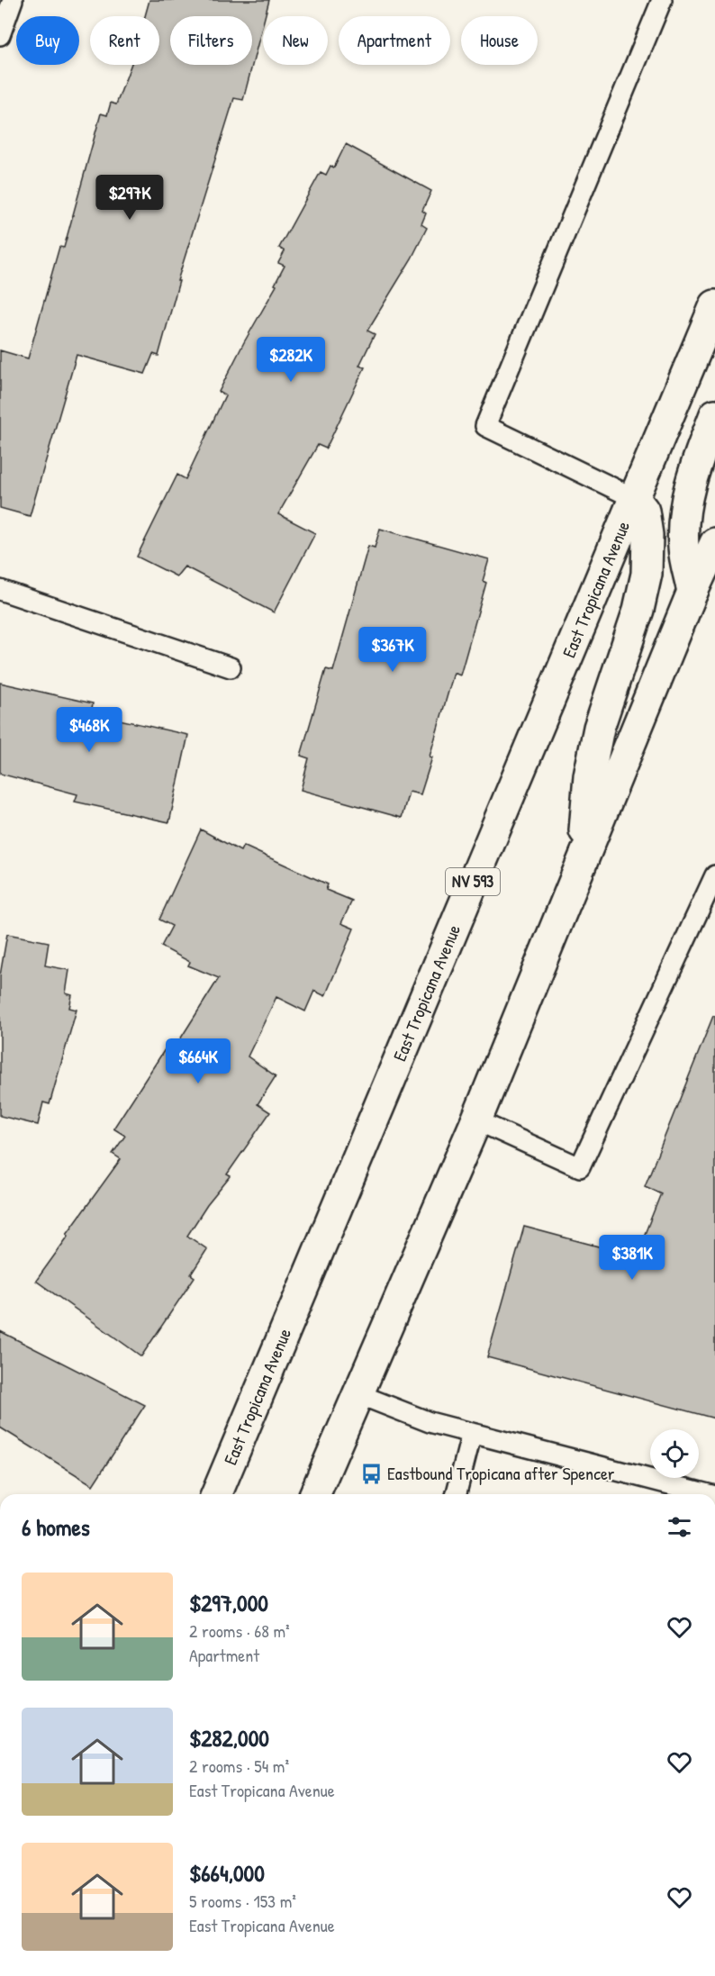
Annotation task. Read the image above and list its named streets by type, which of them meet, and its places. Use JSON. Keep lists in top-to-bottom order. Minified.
{"streets":{"main road":["East Tropicana Avenue","NV 593"]},"places":{"bus stop":["Eastbound Tropicana after Spencer"]},"page":{"chip":["Buy","Rent","Filters","New","Apartment","House"],"price":["$297K","$282K","$367K","$468K","$664K","$381K"],"heading":"6 homes","list":[{"name":"$297,000","note":"2 rooms · 68 m² · Apartment"},{"name":"$282,000","note":"2 rooms · 54 m² · East Tropicana Avenue"},{"name":"$664,000","note":"5 rooms · 153 m² · East Tropicana Avenue"}]}}
